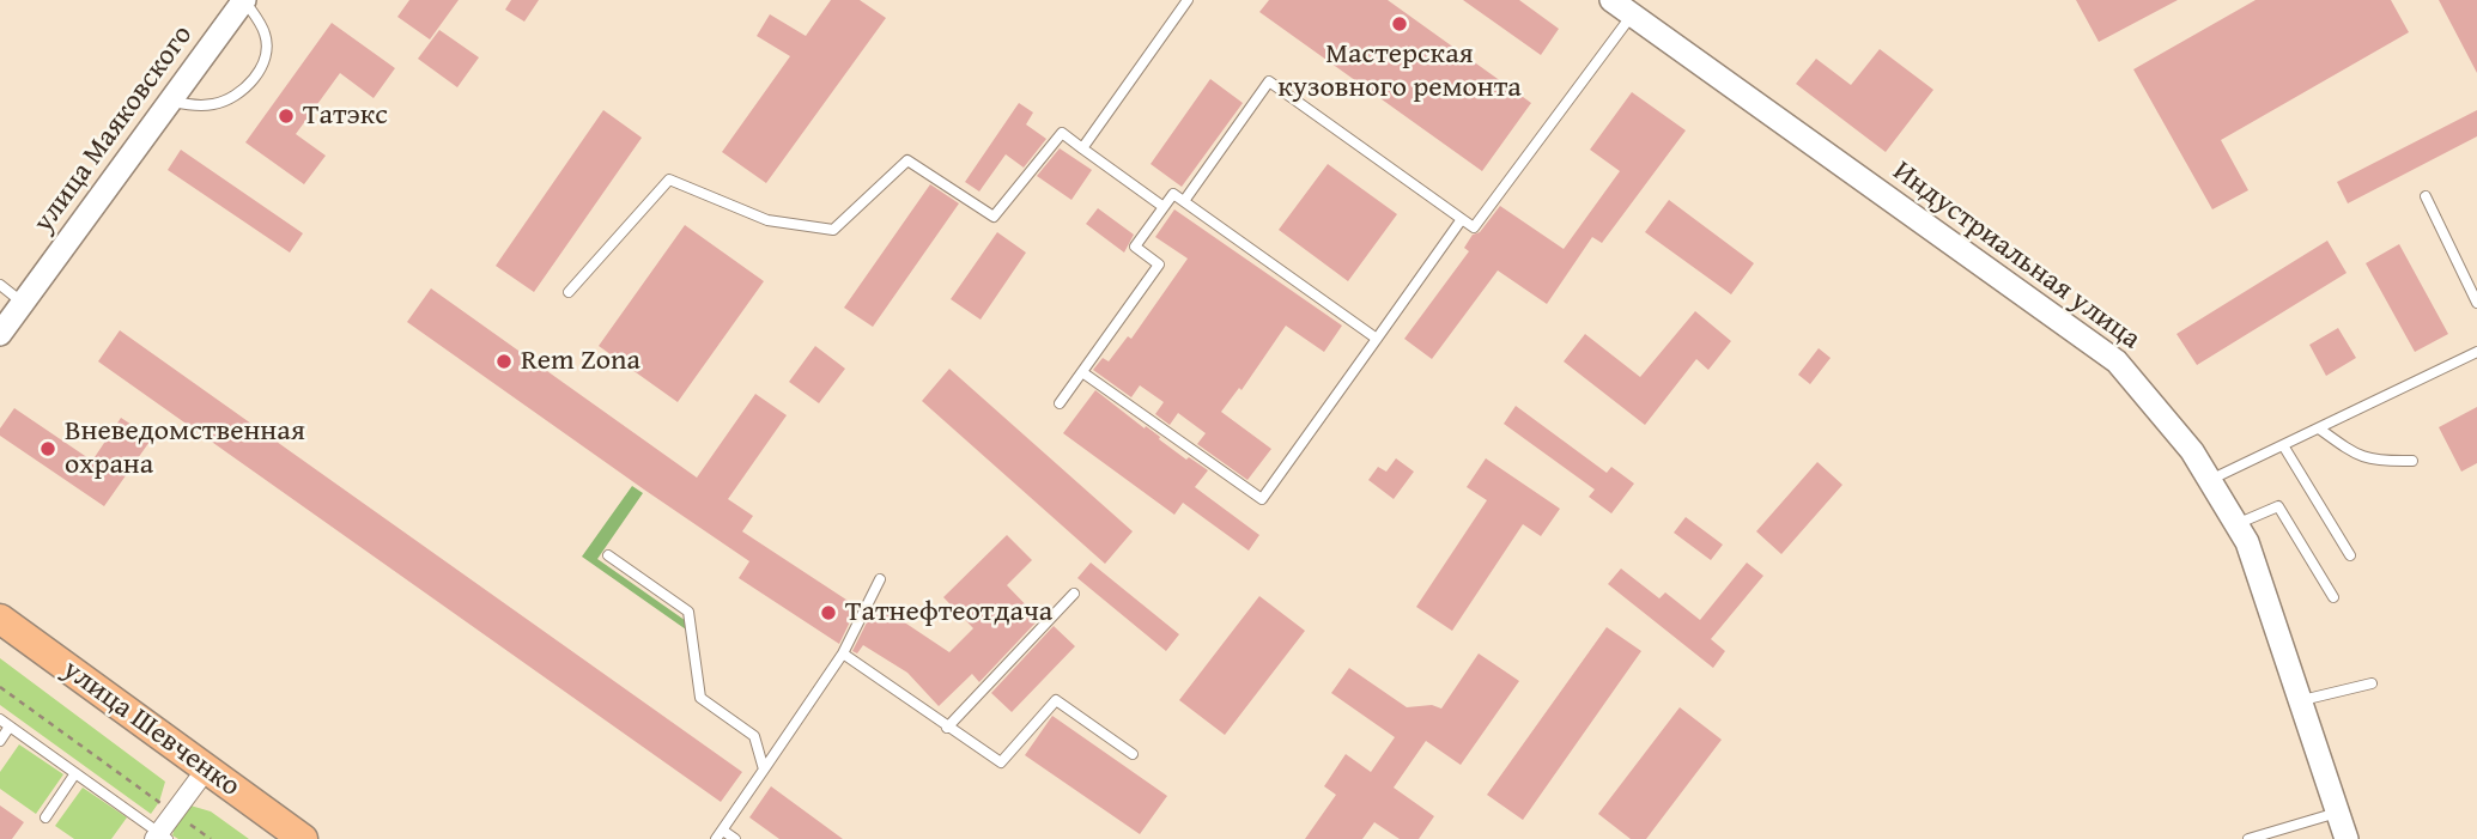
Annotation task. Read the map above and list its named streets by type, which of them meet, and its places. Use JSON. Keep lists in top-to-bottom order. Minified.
{"streets":{"main road":["улица Шевченко"],"street":["улица Маяковского","Индустриальная улица"]},"places":["Мастерская кузовного ремонта","Татэкс","Rem Zona","Вневедомственная охрана","Татнефтеотдача"]}
